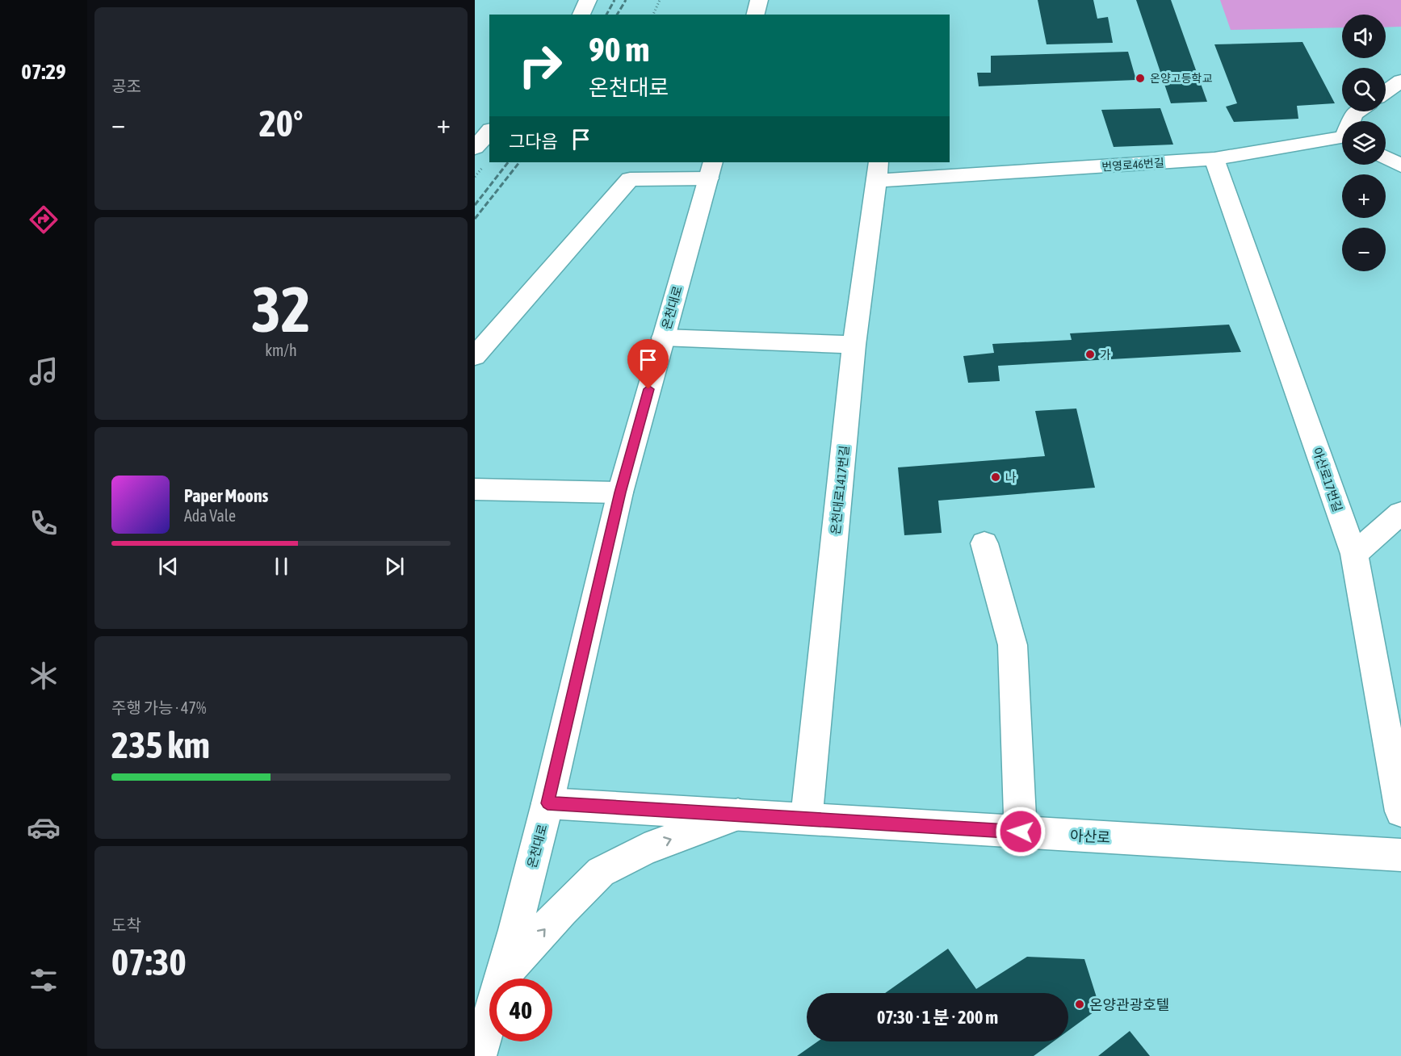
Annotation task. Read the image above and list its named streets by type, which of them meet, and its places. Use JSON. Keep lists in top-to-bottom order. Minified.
{"streets":{"street":["번영로46번길","온천대로","아산로17번길","온천대로1417번길","아산로"]},"crossings":[["번영로46번길","아산로17번길"],["번영로46번길","온천대로1417번길"],["온천대로","아산로"],["온천대로1417번길","아산로"]],"places":["온양고등학교","가","나","온양관광호텔"],"page":{"tabs":"07:29","tile":["공조",["32","km/h"],["주행 가능 · 47%","235 km"],["도착","07:30"]],"map_buttons":["+","−"],"turn":["90 m","온천대로"],"heat":["−","20°","+"],"then":"그다음","song":["Paper Moons","Ada Vale"],"limit":"40","trip":"07:30 · 1 분 · 200 m"}}
